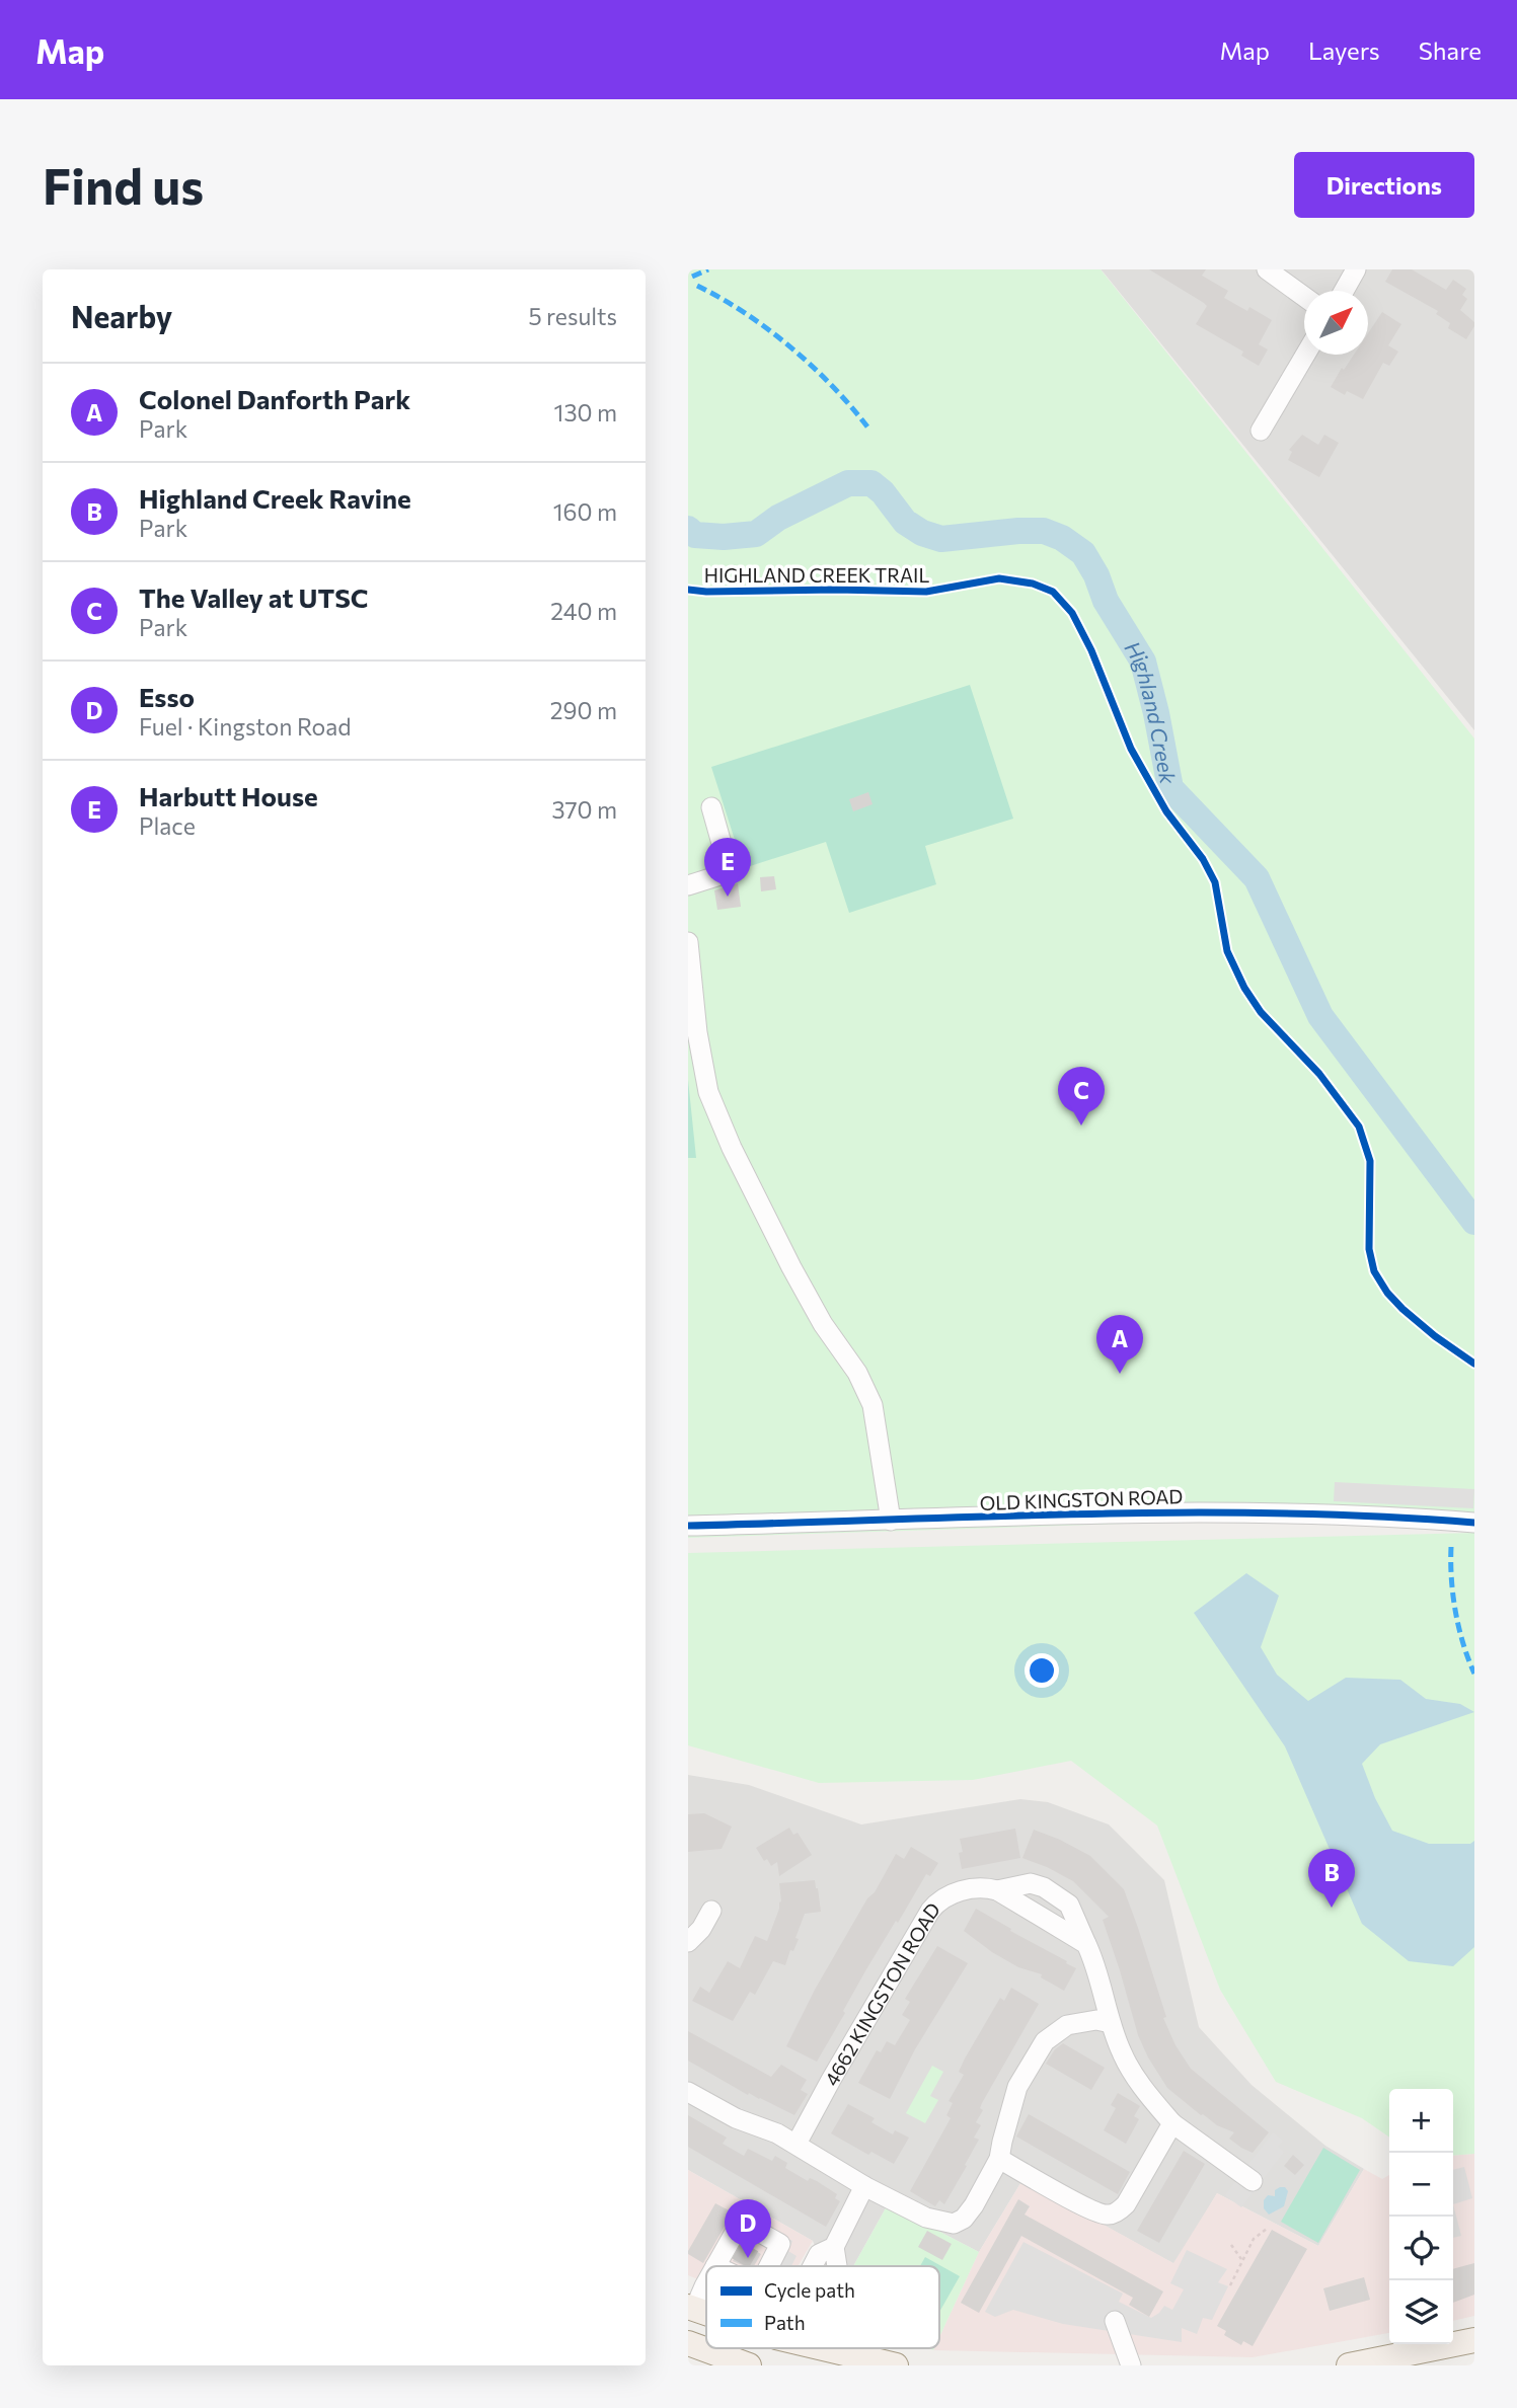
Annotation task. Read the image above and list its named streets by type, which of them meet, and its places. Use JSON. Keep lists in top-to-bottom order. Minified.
{"streets":{"street":["OLD KINGSTON ROAD","4662 KINGSTON ROAD"],"cycle path":["HIGHLAND CREEK TRAIL"]},"water":["Highland Creek"],"legend":["Cycle path","Path"],"north":"top right","page":{"header":"Map","nav":["Map","Layers","Share"],"buttons":"Directions","title":"Find us","heading":["Nearby","5 results"],"list":[{"mark":"A","name":"Colonel Danforth Park","note":"Park","value":"130 m"},{"mark":"B","name":"Highland Creek Ravine","note":"Park","value":"160 m"},{"mark":"C","name":"The Valley at UTSC","note":"Park","value":"240 m"},{"mark":"D","name":"Esso","note":"Fuel · Kingston Road","value":"290 m"},{"mark":"E","name":"Harbutt House","note":"Place","value":"370 m"}],"pins":["E","C","A","B","D"],"map_buttons":["+","−"]}}
